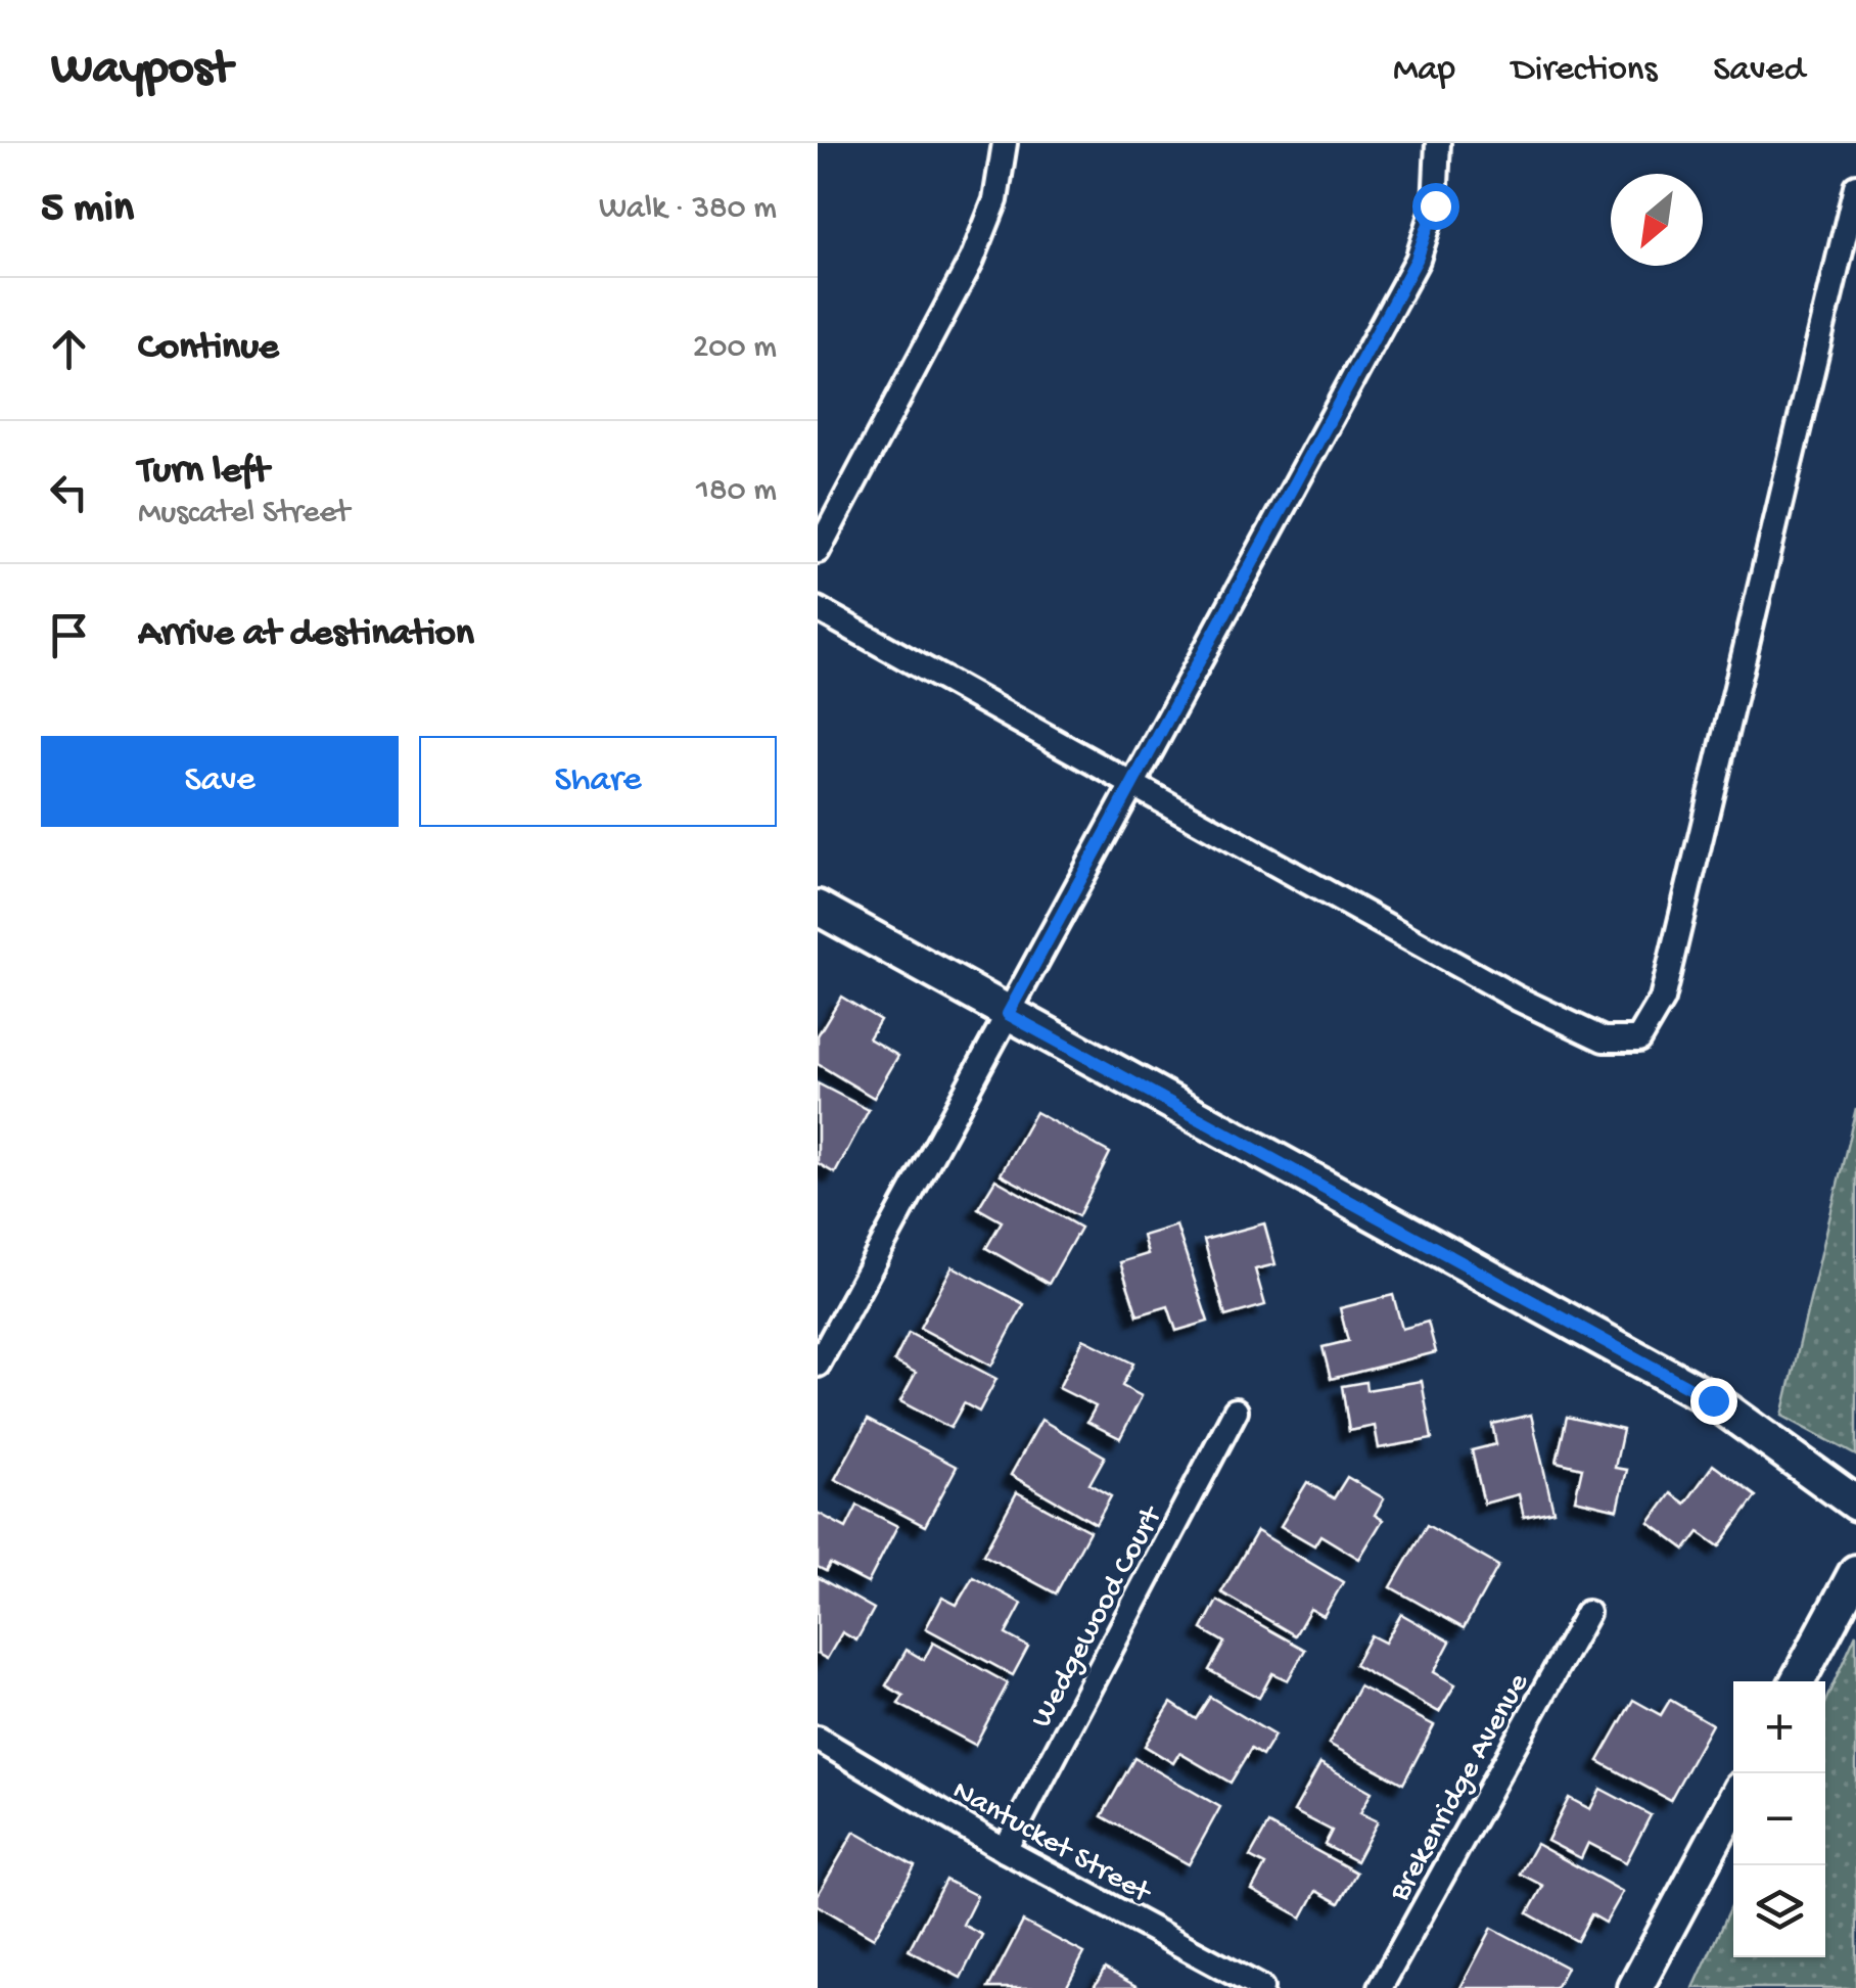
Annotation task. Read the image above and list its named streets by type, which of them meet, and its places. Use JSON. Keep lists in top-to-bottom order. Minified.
{"streets":{"street":["Wedgewood Court","Brekenridge Avenue","Nantucket Street"]},"crossings":[["Wedgewood Court","Nantucket Street"]],"north":"bottom left","page":{"header":"Waypost","nav":["Map","Directions","Saved"],"heading":["5 min","Walk · 380 m"],"list":[["Continue","200 m"],["Turn left","Muscatel Street","180 m"],"Arrive at destination"],"buttons":["Save","Share"],"map_buttons":["+","−"]}}
